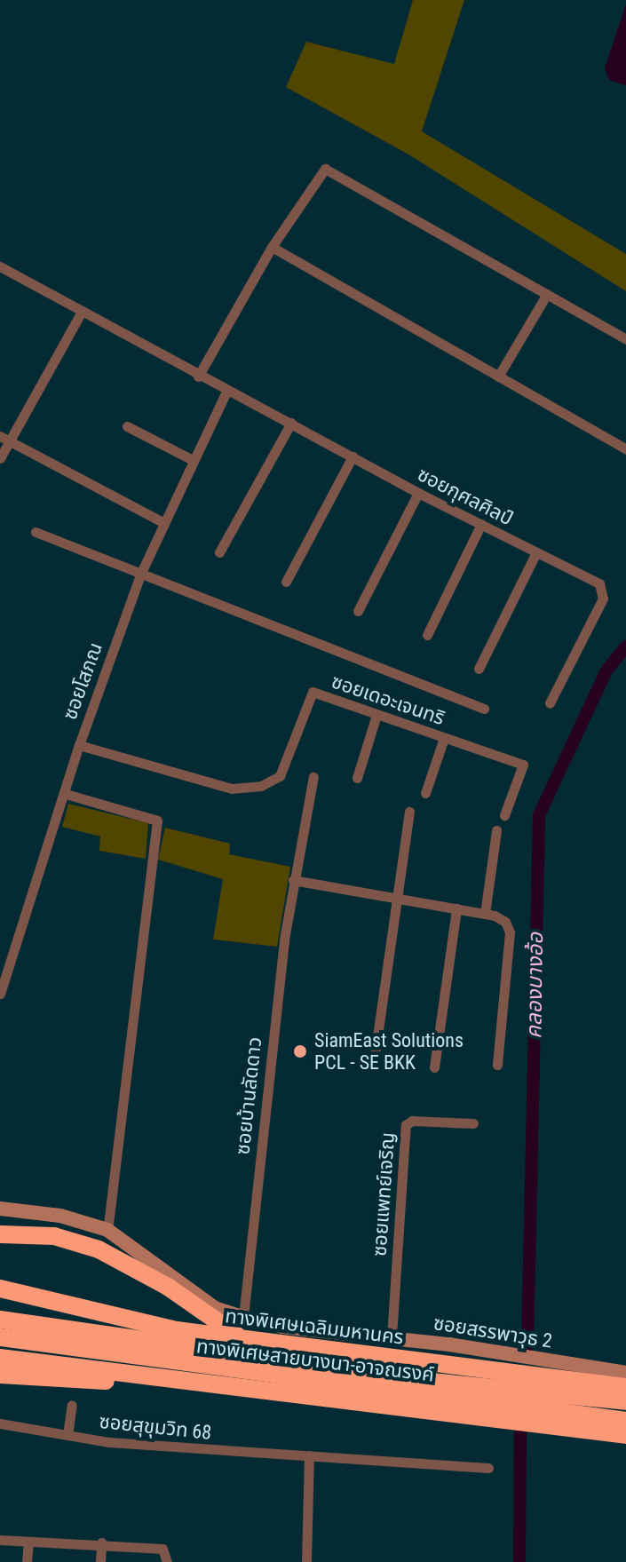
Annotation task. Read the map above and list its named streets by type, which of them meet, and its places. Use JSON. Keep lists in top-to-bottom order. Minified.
{"streets":{"highway":["ทางพิเศษเฉลิมมหานคร","ทางพิเศษสายบางนา-อาจณรงค์"],"street":["ซอยกุศลศิลป์","ซอยโสภณ","ซอยเดอะเจนทริ","ซอยบ้านลัดดาว","ซอยแพทย์เจริญ","ซอยสรรพาวุธ 2","ซอยสุขุมวิท 68"]},"crossings":[["ซอยกุศลศิลป์","ซอยโสภณ"],["ซอยโสภณ","ซอยเดอะเจนทริ"],["ซอยบ้านลัดดาว","ซอยสรรพาวุธ 2"],["ซอยแพทย์เจริญ","ซอยสรรพาวุธ 2"]],"water":["คลองบางอ้อ"],"places":["SiamEast Solutions PCL - SE BKK"]}
